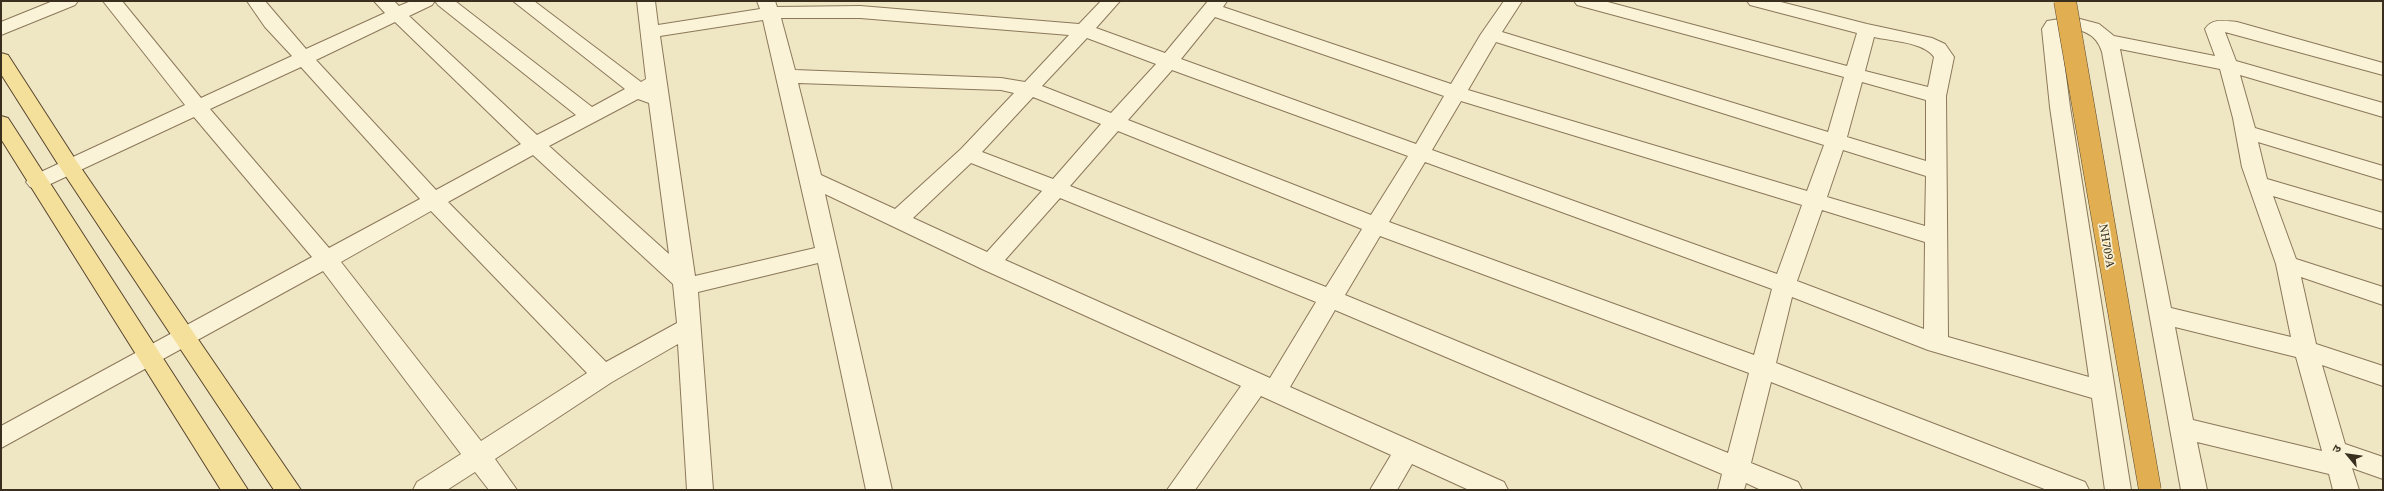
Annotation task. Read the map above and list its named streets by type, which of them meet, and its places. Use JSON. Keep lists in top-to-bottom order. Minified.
{"streets":{"highway":["NH709A"]},"north":"top left"}
